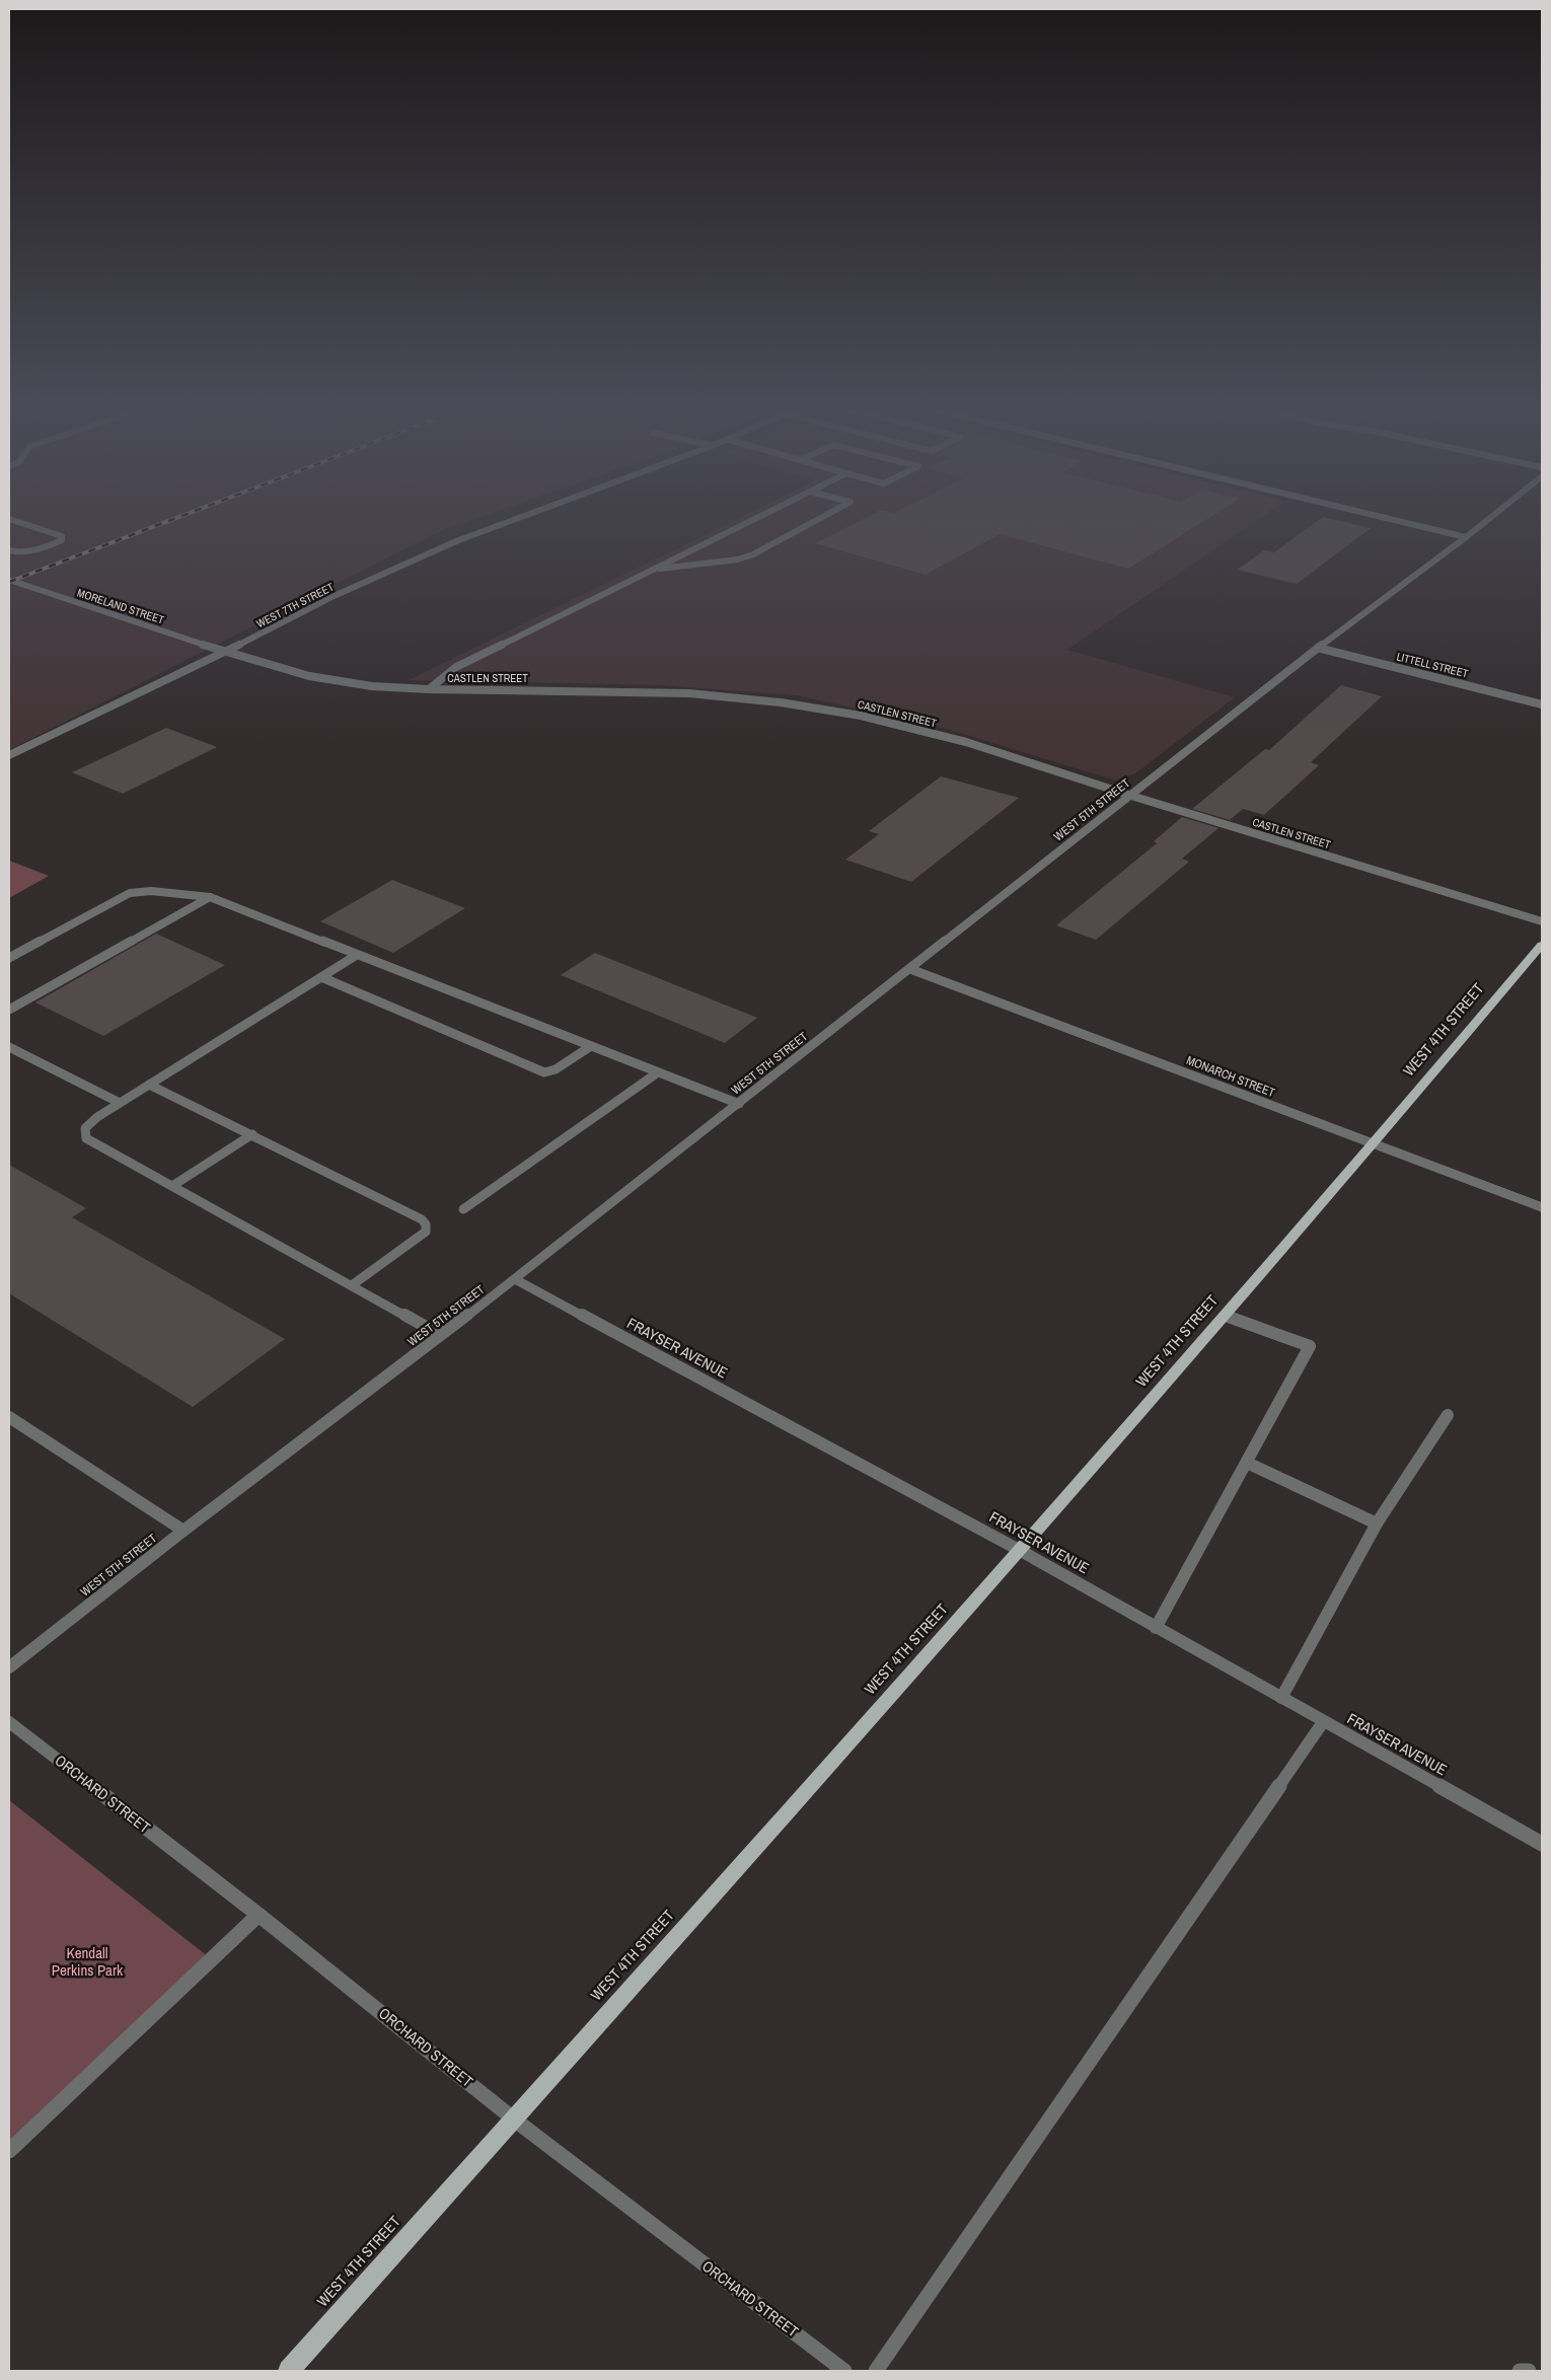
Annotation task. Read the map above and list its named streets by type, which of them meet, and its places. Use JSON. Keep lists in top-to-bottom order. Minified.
{"streets":{"main road":["WEST 4TH STREET"],"street":["WEST 7TH STREET","MORELAND STREET","LITTELL STREET","CASTLEN STREET","WEST 5TH STREET","MONARCH STREET","FRAYSER AVENUE","ORCHARD STREET"]},"crossings":[["WEST 7TH STREET","MORELAND STREET"],["WEST 7TH STREET","CASTLEN STREET"],["MORELAND STREET","CASTLEN STREET"],["LITTELL STREET","WEST 5TH STREET"],["CASTLEN STREET","WEST 5TH STREET"],["WEST 5TH STREET","MONARCH STREET"],["WEST 5TH STREET","FRAYSER AVENUE"],["WEST 4TH STREET","MONARCH STREET"],["WEST 4TH STREET","FRAYSER AVENUE"],["WEST 4TH STREET","ORCHARD STREET"]],"parks":["Kendall Perkins Park"]}
